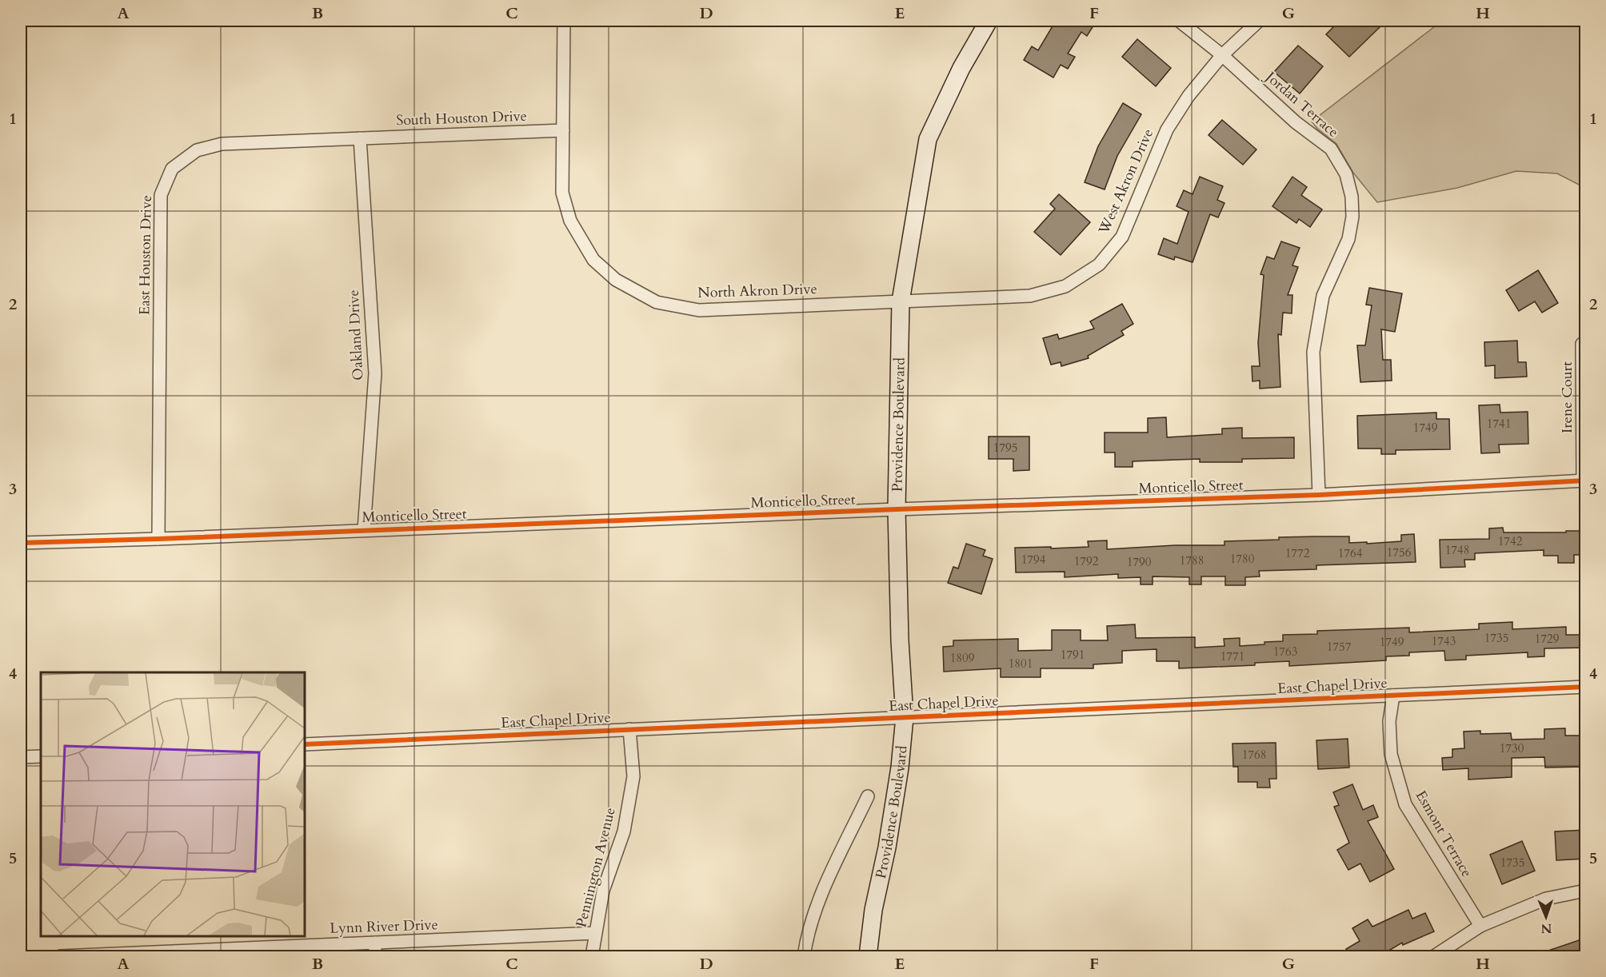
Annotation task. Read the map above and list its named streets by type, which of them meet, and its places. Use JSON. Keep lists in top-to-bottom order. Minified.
{"streets":{"main road":["Providence Boulevard"],"street":["Jordan Terrace","South Houston Drive","West Akron Drive","East Houston Drive","North Akron Drive","Oakland Drive","Irene Court","Monticello Street","East Chapel Drive","Esmont Terrace","Pennington Avenue","Lynn River Drive"]},"crossings":[["Jordan Terrace","West Akron Drive"],["Jordan Terrace","Monticello Street"],["South Houston Drive","East Houston Drive"],["South Houston Drive","North Akron Drive"],["South Houston Drive","Oakland Drive"],["West Akron Drive","North Akron Drive"],["West Akron Drive","Providence Boulevard"],["East Houston Drive","Oakland Drive"],["East Houston Drive","Monticello Street"],["North Akron Drive","Providence Boulevard"],["Oakland Drive","Monticello Street"],["Irene Court","Monticello Street"],["Providence Boulevard","Monticello Street"],["Providence Boulevard","East Chapel Drive"],["East Chapel Drive","Esmont Terrace"],["East Chapel Drive","Pennington Avenue"],["Pennington Avenue","Lynn River Drive"]],"house_numbers":["1741","1749","1795","1742","1748","1756","1772","1764","1780","1794","1788","1792","1790","1735","1729","1743","1749","1757","1763","1791","1771","1809","1801","1730","1768","1735"],"north":"bottom","grid":{"columns":["A","B","C","D","E","F","G","H"],"rows":["1","2","3","4","5"]}}
